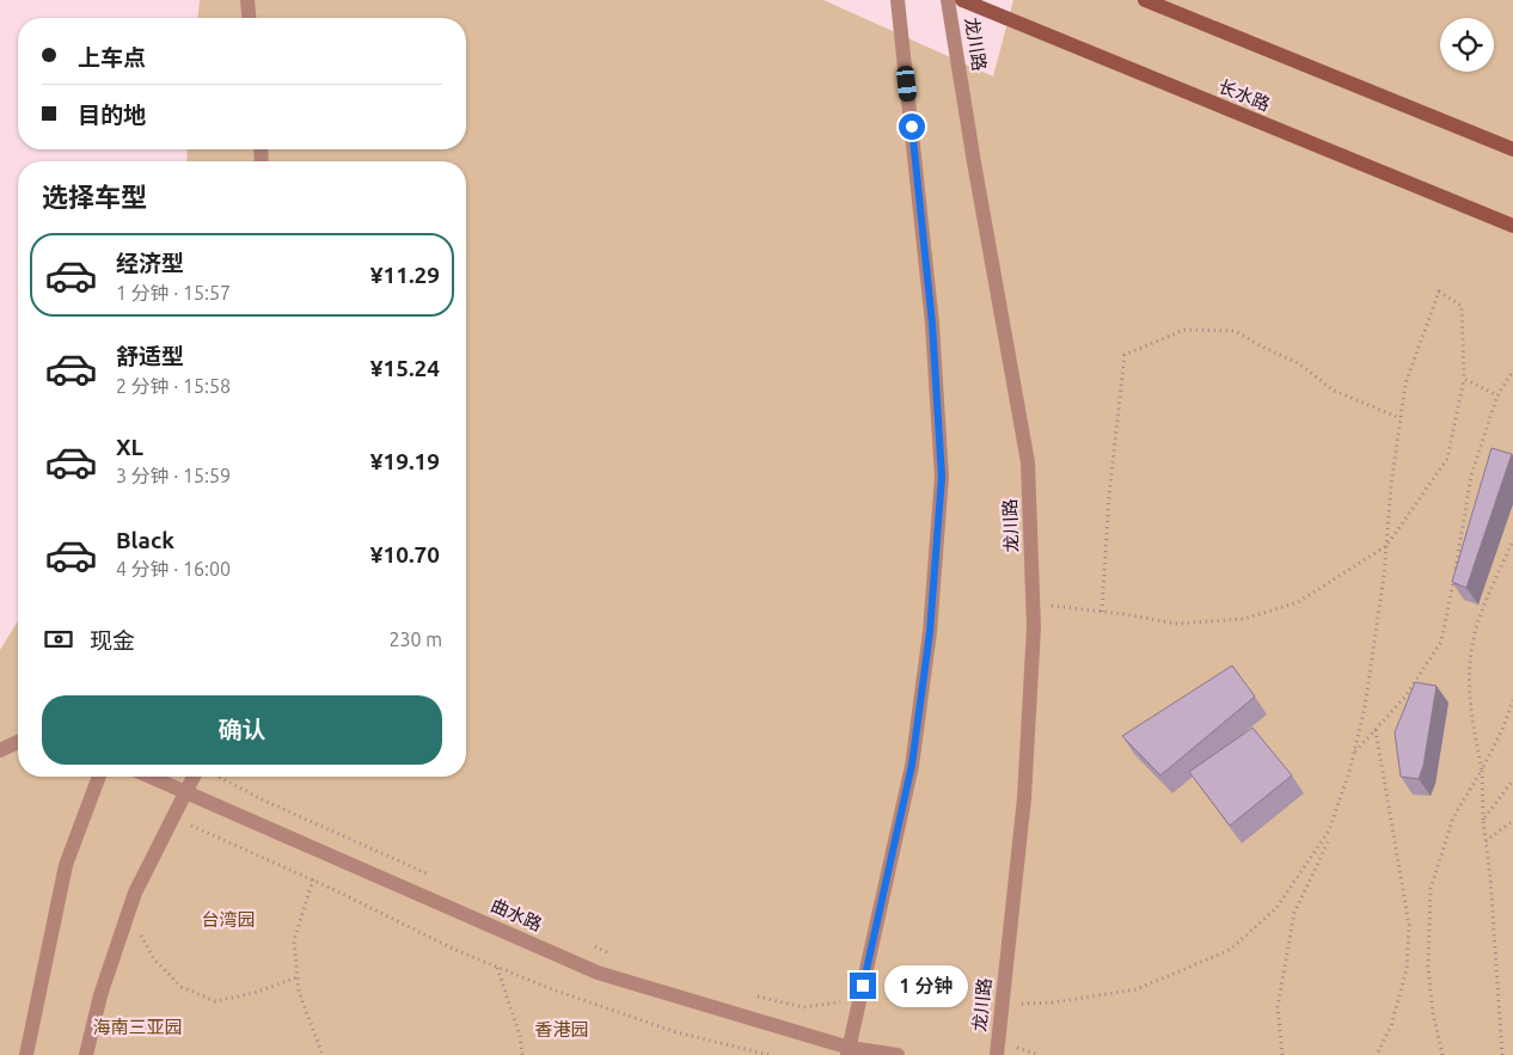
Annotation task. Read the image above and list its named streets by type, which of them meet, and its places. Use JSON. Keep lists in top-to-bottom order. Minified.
{"streets":{"main road":["长水路"],"street":["龙川路","曲水路"]},"parks":["台湾园","海南三亚园","香港园"],"page":{"banner":["上车点","目的地"],"heading":"选择车型","list":[{"name":"经济型","note":"1 分钟 · 15:57","value":"¥11.29"},{"name":"舒适型","note":"2 分钟 · 15:58","value":"¥15.24"},{"name":"XL","note":"3 分钟 · 15:59","value":"¥19.19"},{"name":"Black","note":"4 分钟 · 16:00","value":"¥10.70"}],"pay":["现金","230 m"],"buttons":"确认","bubble":"1 分钟"}}
